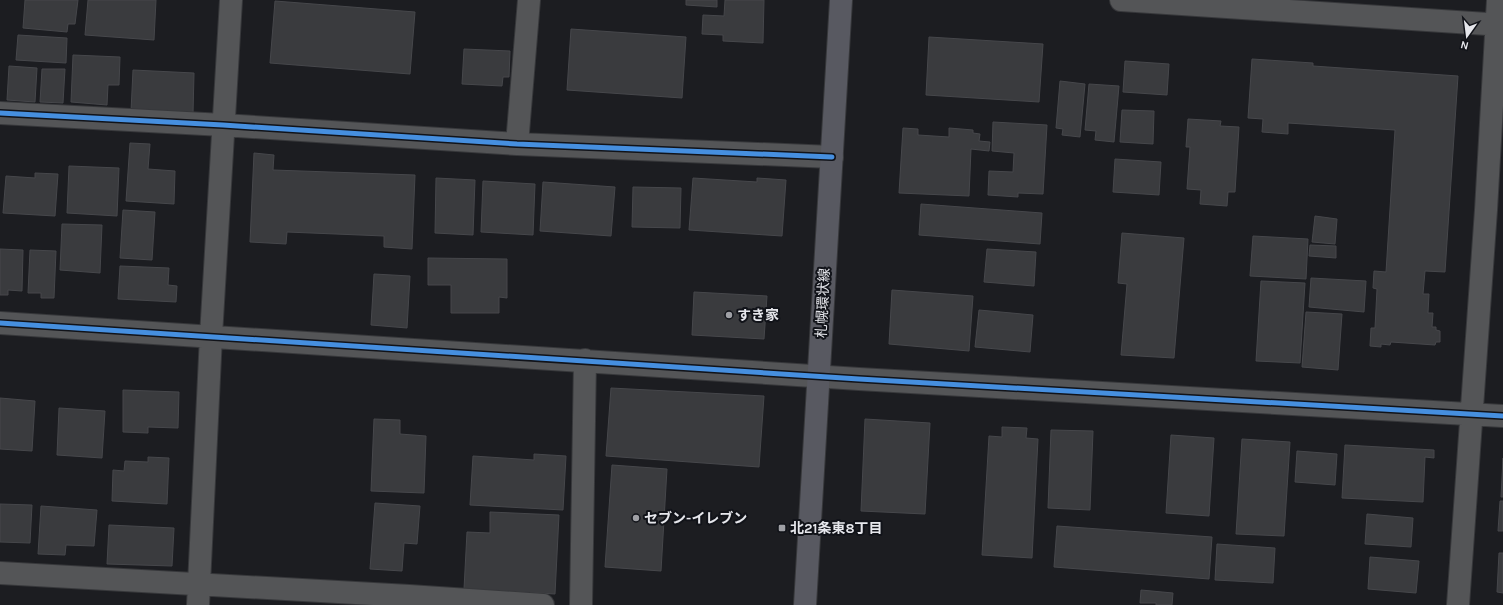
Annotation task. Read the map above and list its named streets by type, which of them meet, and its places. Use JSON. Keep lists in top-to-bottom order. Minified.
{"streets":{"main road":["札幌環状線"]},"places":{"other":["すき家","セブン-イレブン"],"transit":["北21条東8丁目"]},"north":"bottom"}
